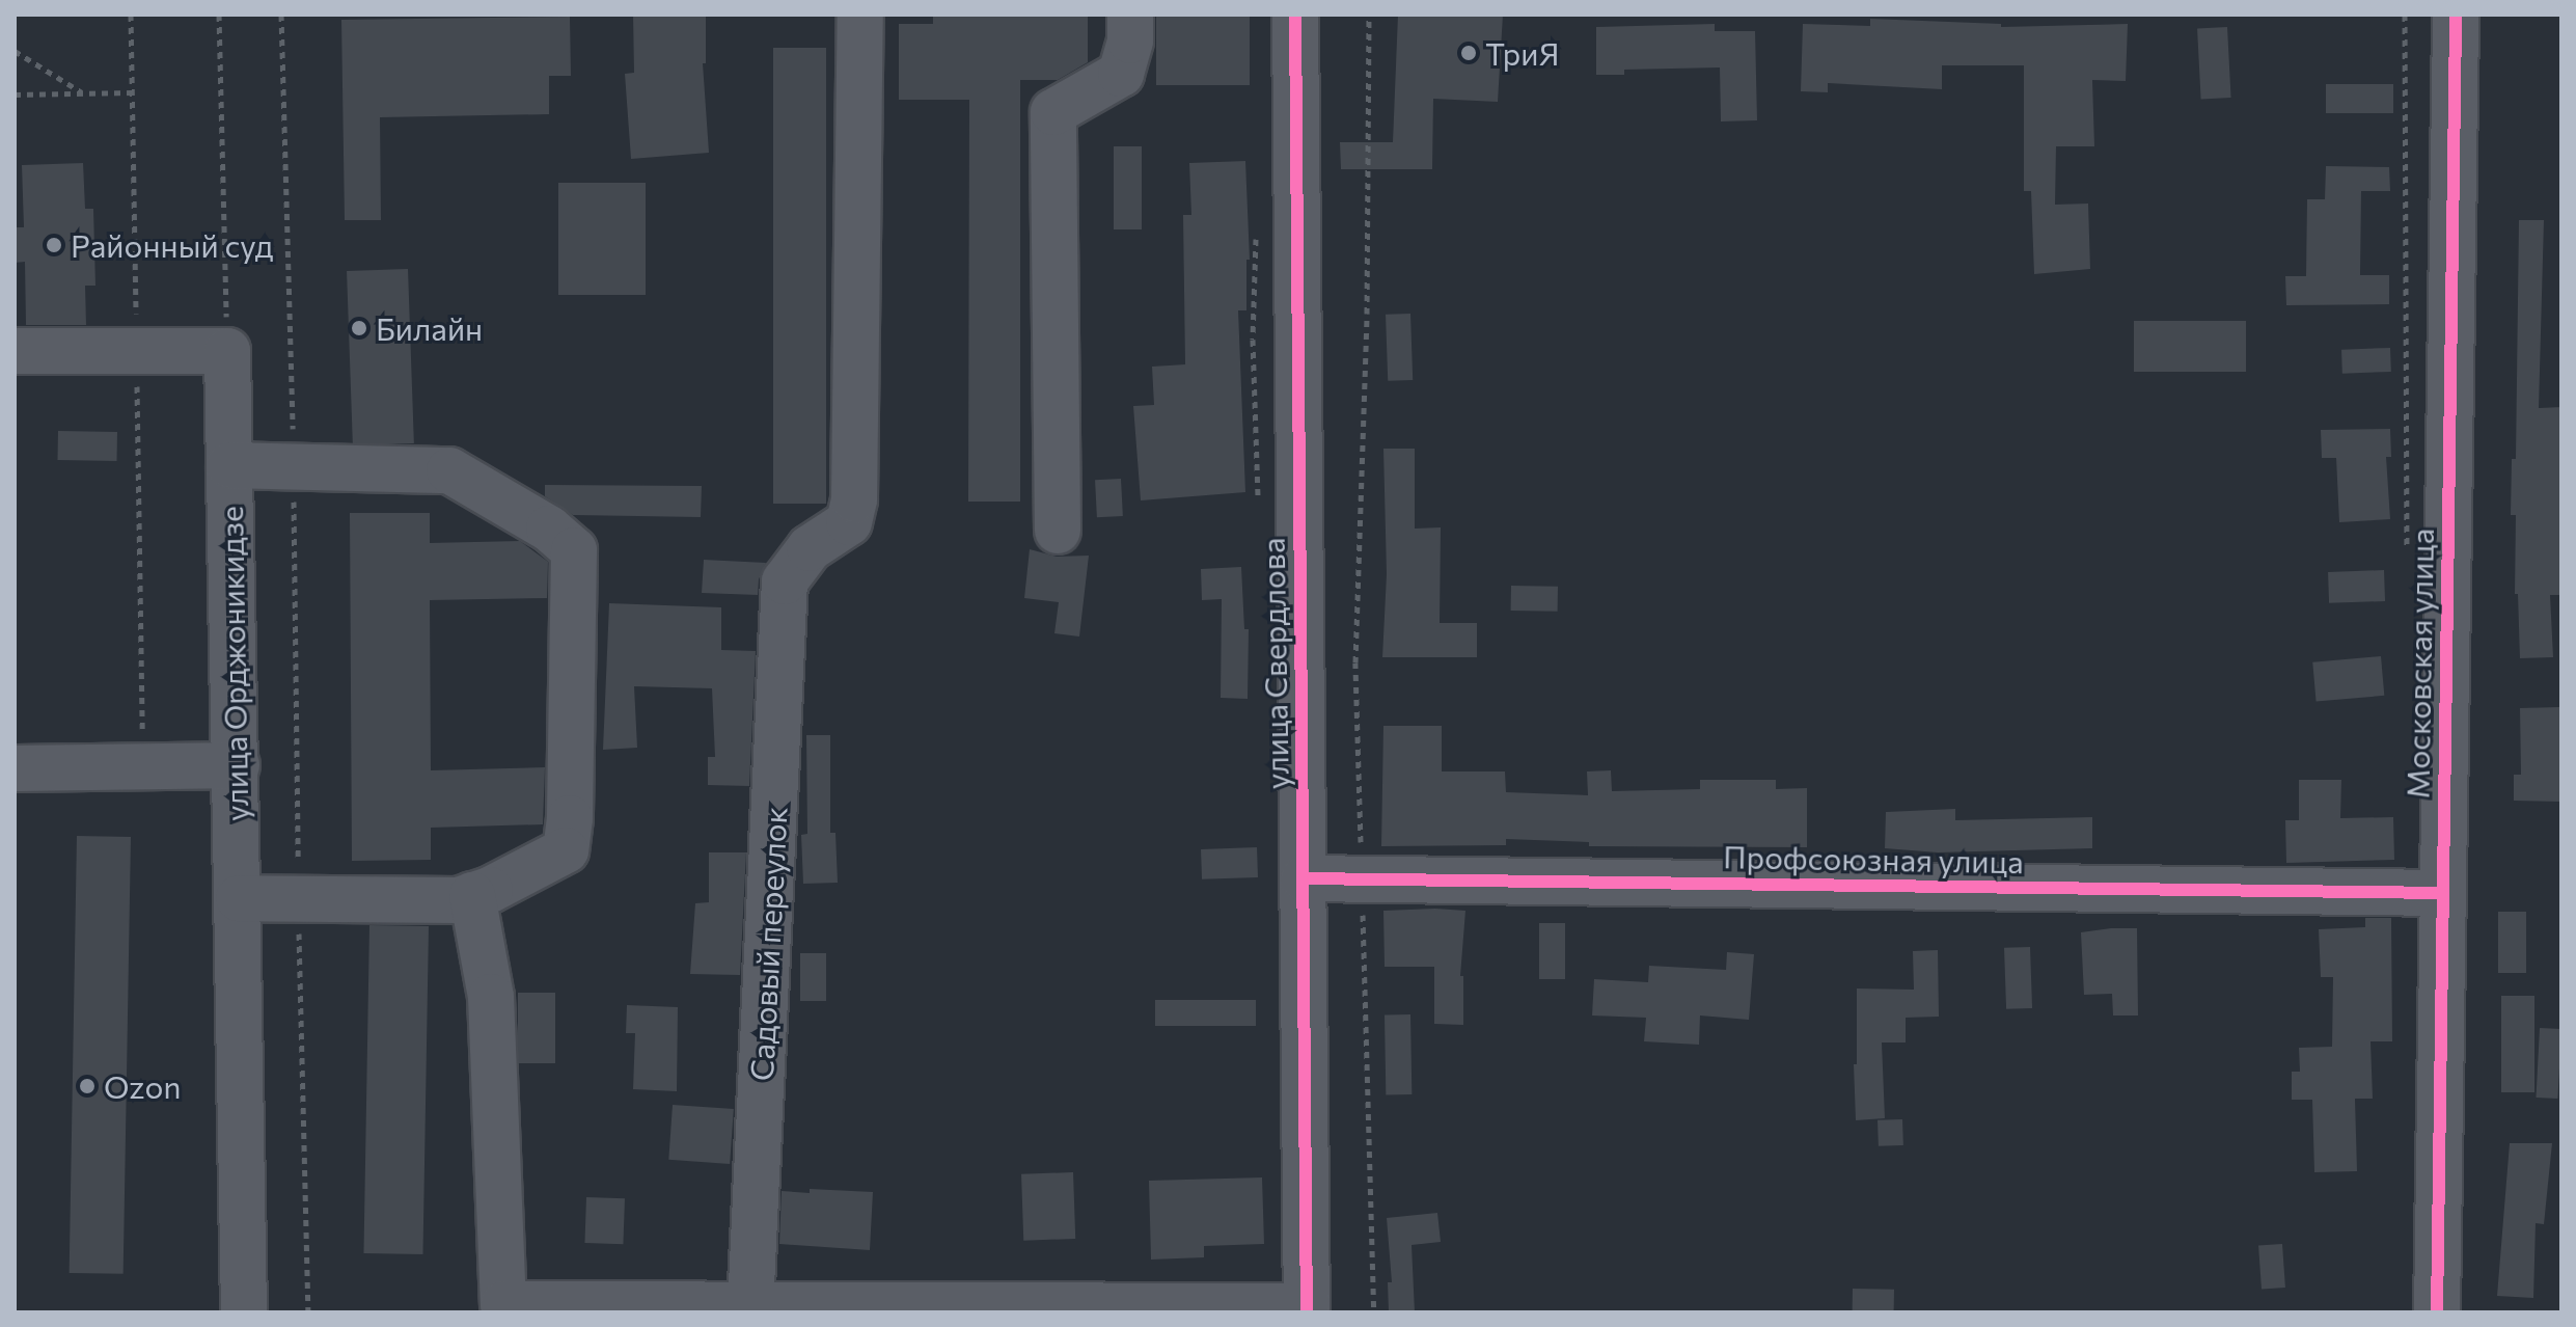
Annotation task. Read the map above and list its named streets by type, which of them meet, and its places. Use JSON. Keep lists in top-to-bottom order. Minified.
{"streets":{"street":["улица Орджоникидзе","улица Свердлова","Московская улица","Профсоюзная улица","Садовый переулок"]},"crossings":[["улица Свердлова","Профсоюзная улица"],["Московская улица","Профсоюзная улица"]],"places":["ТриЯ","Районный суд","Билайн","Ozon"]}
